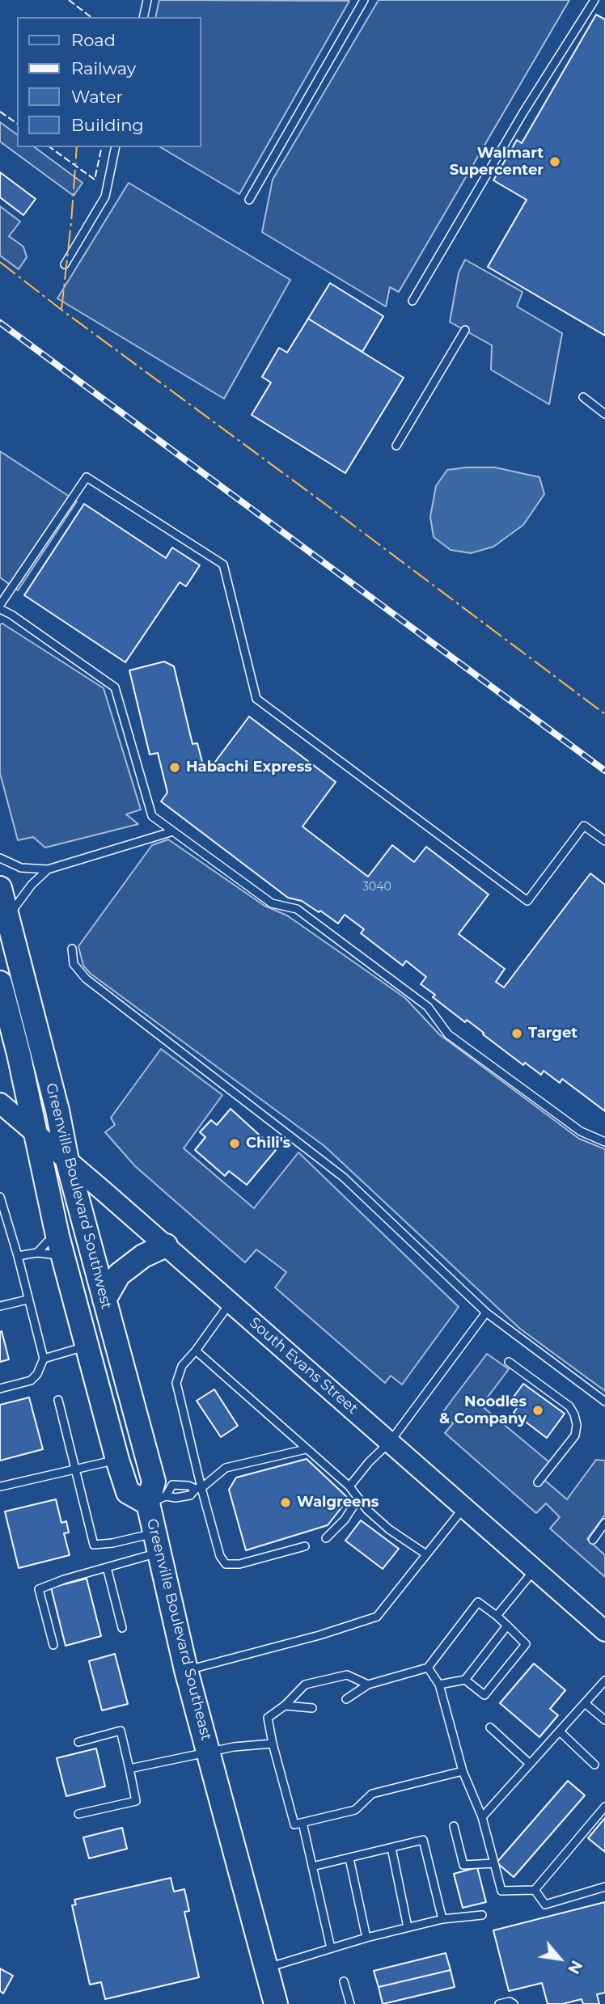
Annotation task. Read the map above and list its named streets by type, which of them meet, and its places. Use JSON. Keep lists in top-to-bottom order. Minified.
{"streets":{"highway":["Greenville Boulevard Southwest","Greenville Boulevard Southeast"],"main road":["South Evans Street"]},"crossings":[["Greenville Boulevard Southwest","South Evans Street"],["Greenville Boulevard Southwest","Greenville Boulevard Southeast"],["South Evans Street","Greenville Boulevard Southeast"]],"places":["Walmart Supercenter","Habachi Express","Target","Chili's","Noodles & Company","Walgreens"],"house_numbers":["3040"],"legend":["Road","Railway","Water","Building"],"north":"bottom right"}
